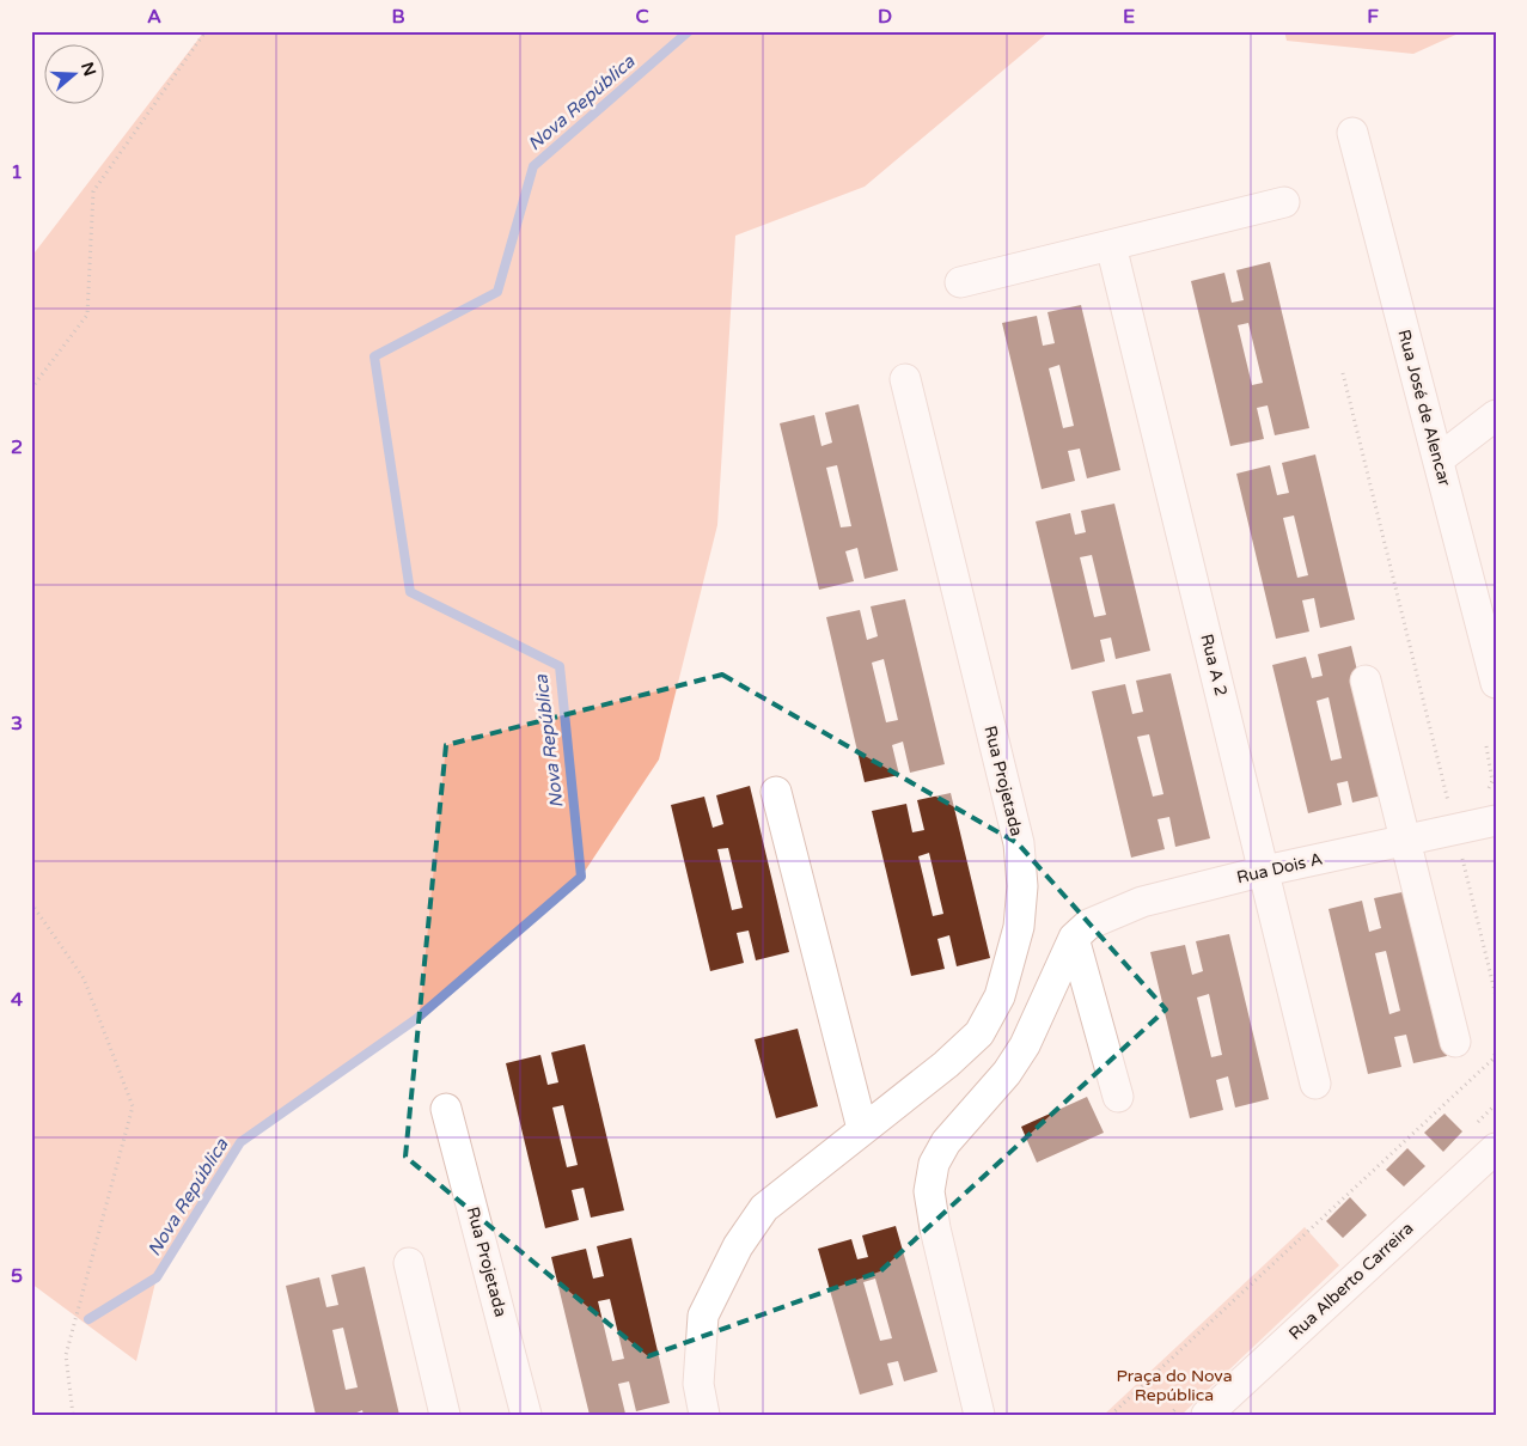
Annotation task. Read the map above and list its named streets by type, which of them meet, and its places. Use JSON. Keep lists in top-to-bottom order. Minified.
{"streets":{"street":["Rua José de Alencar","Rua A 2","Rua Projetada","Rua Dois A","Rua Alberto Carreira"]},"crossings":[["Rua A 2","Rua Dois A"]],"water":["Nova República"],"parks":["Praça do Nova República"],"north":"right","grid":{"columns":["A","B","C","D","E","F"],"rows":["1","2","3","4","5"]}}
